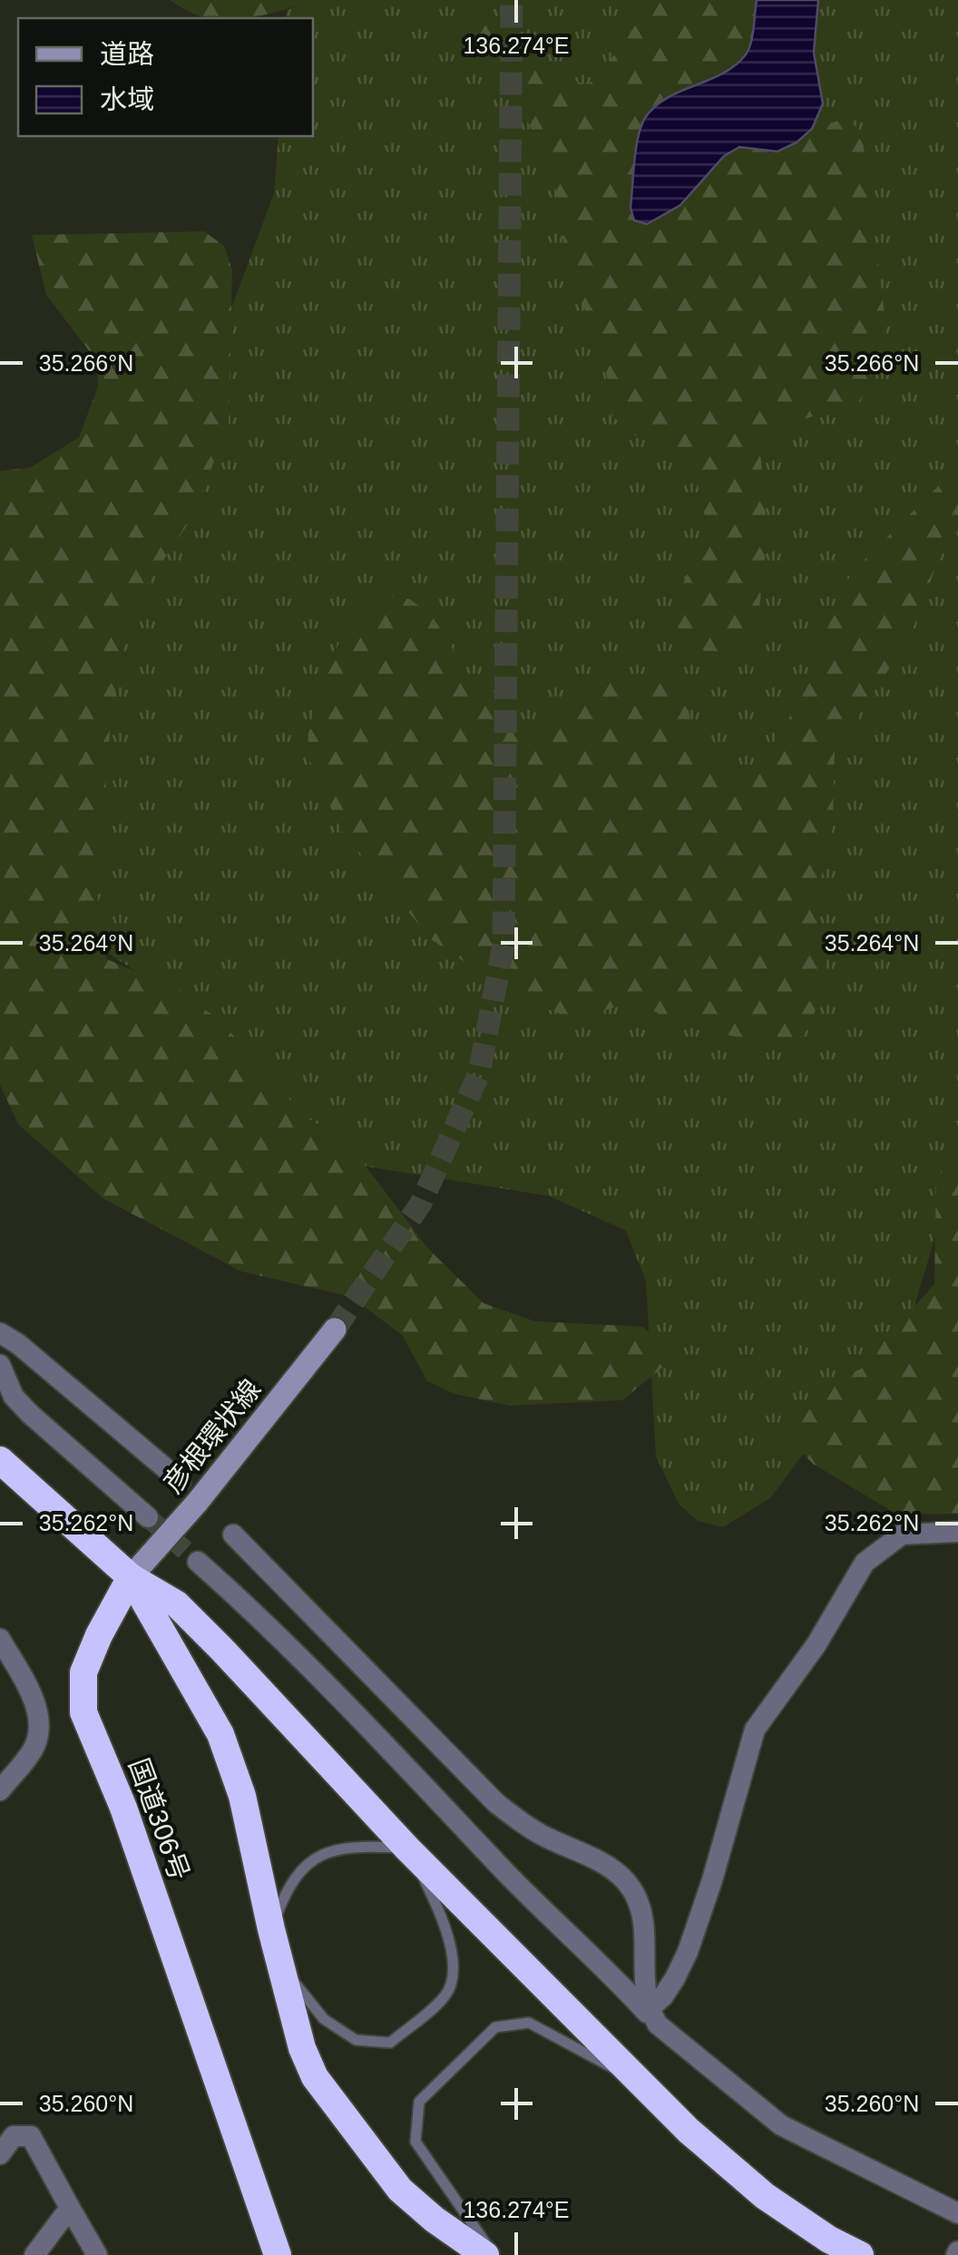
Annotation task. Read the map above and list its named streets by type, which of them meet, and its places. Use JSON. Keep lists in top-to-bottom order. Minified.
{"streets":{"highway":["国道306号"],"main road":["彦根環状線"]},"crossings":[["彦根環状線","国道306号"]],"legend":["道路","水域"],"coordinates":["136.274°E","35.266°N","35.264°N","35.262°N","35.260°N"]}
